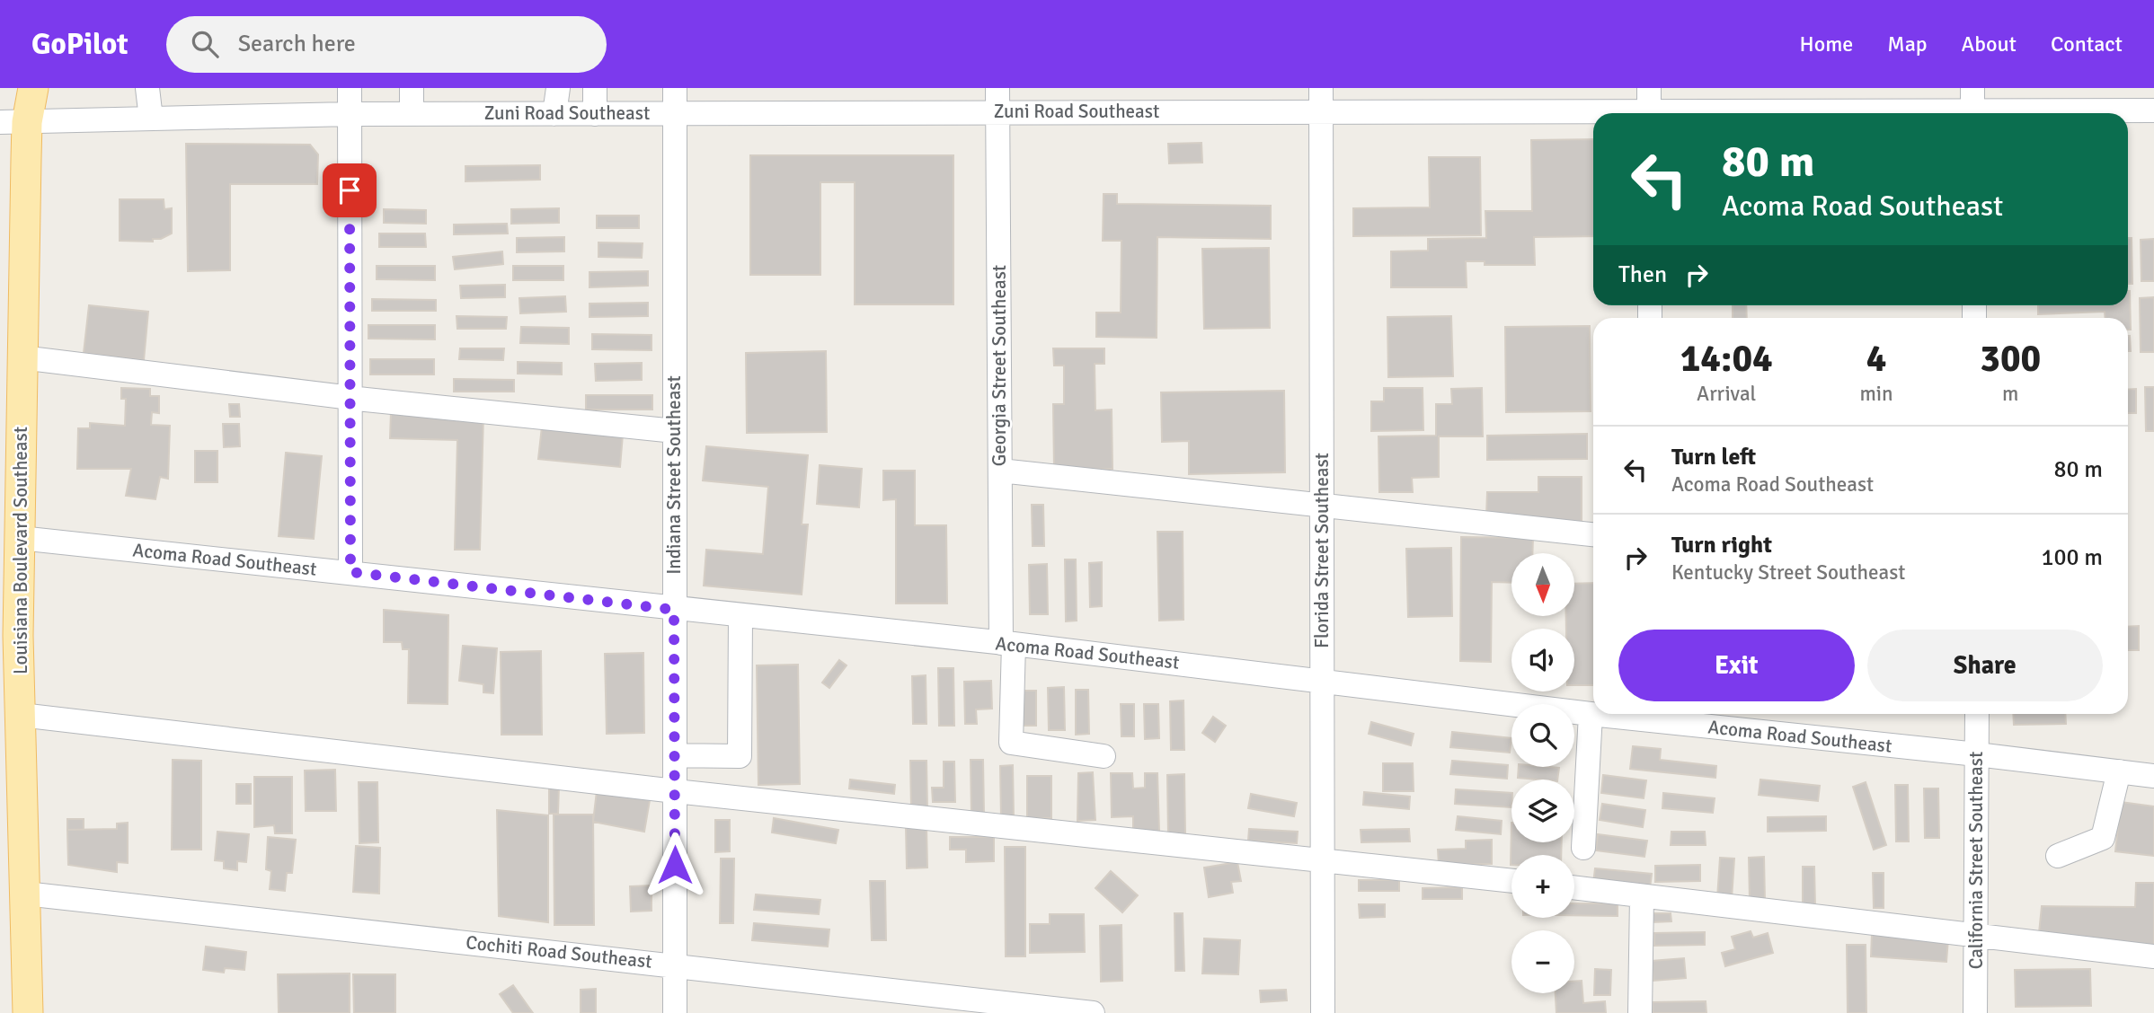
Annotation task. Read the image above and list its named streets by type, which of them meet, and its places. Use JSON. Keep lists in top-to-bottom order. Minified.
{"streets":{"main road":["Louisiana Boulevard Southeast"],"street":["Zuni Road Southeast","Georgia Street Southeast","Indiana Street Southeast","Florida Street Southeast","Acoma Road Southeast","California Street Southeast","Cochiti Road Southeast"]},"crossings":[["Zuni Road Southeast","Georgia Street Southeast"],["Zuni Road Southeast","Indiana Street Southeast"],["Zuni Road Southeast","Louisiana Boulevard Southeast"],["Zuni Road Southeast","Florida Street Southeast"],["Georgia Street Southeast","Acoma Road Southeast"],["Indiana Street Southeast","Acoma Road Southeast"],["Indiana Street Southeast","Cochiti Road Southeast"],["Louisiana Boulevard Southeast","Acoma Road Southeast"],["Louisiana Boulevard Southeast","Cochiti Road Southeast"],["Florida Street Southeast","Acoma Road Southeast"],["Acoma Road Southeast","California Street Southeast"]],"north":"bottom","page":{"header":"GoPilot","search":"Search here","nav":["Home","Map","About","Contact"],"turn":["80 m","Acoma Road Southeast"],"then":"Then","eta":["14:04","Arrival","4","min","300","m"],"list":[{"name":"Turn left","note":"Acoma Road Southeast","value":"80 m"},{"name":"Turn right","note":"Kentucky Street Southeast","value":"100 m"}],"map_buttons":["+","−"],"buttons":["Exit","Share"]}}
